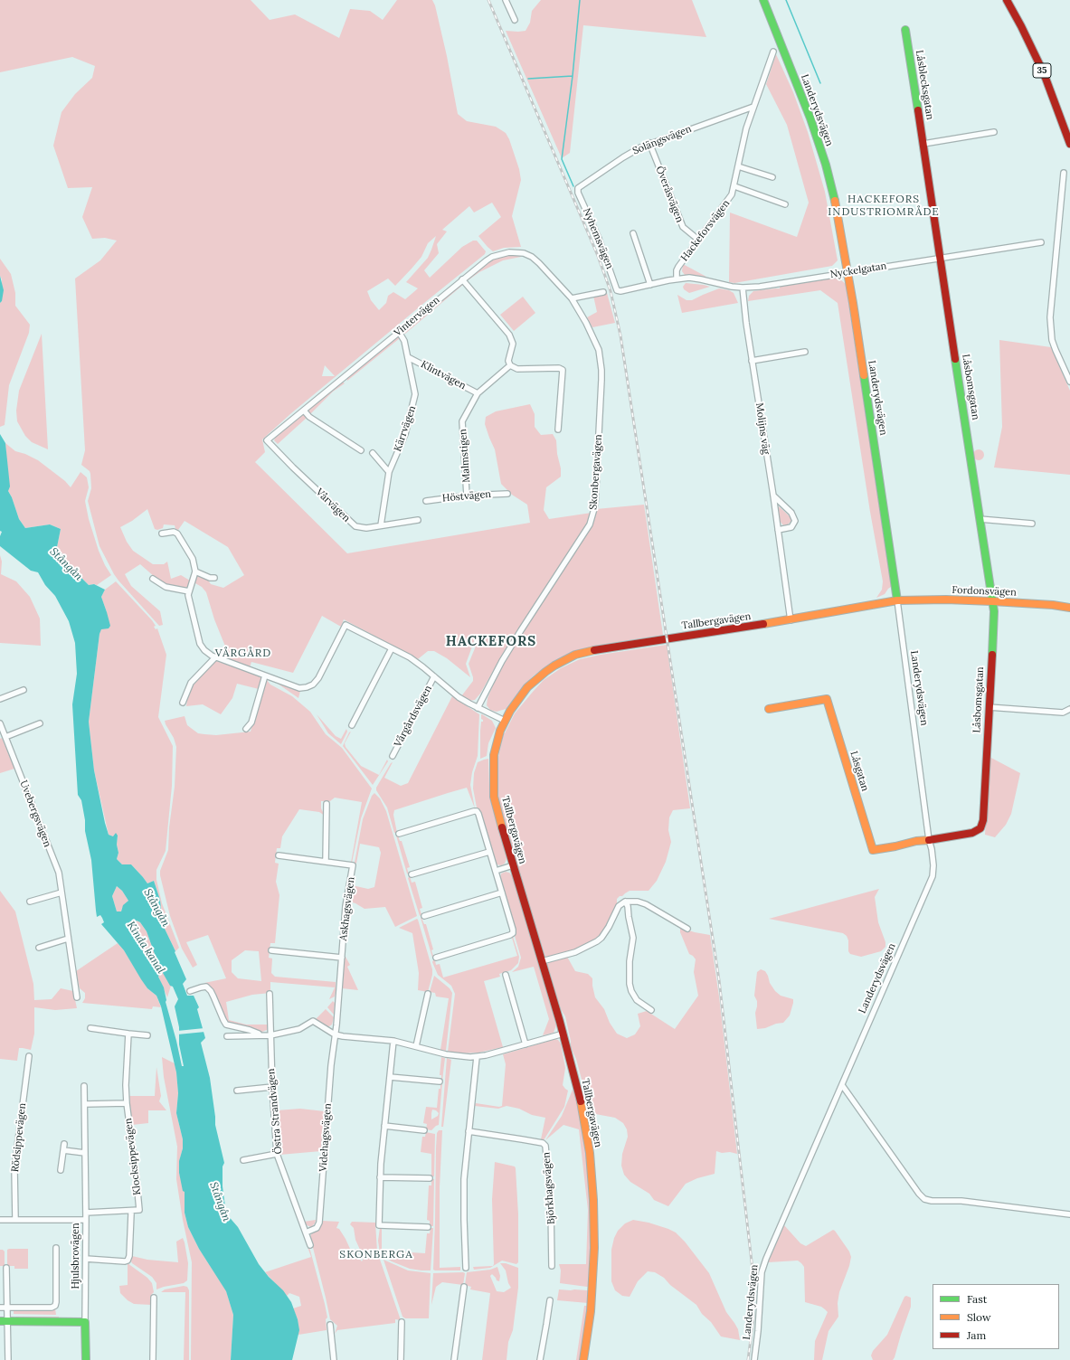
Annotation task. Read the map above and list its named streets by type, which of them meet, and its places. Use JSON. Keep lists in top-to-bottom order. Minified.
{"streets":{"street":["35","Låsblecksgatan","Landerydsvägen","Solängsvägen","Överåsvägen","Hackeforsvägen","Nyhemsvägen","Nyckelgatan","Vintervägen","Klintvägen","Låsbomsgatan","Kärrvägen","Molijns väg","Malmstigen","Skonbergavägen","Höstvägen","Vårvägen","Fordonsvägen","Tallbergavägen","Vårgårdsvägen","Låsgatan","Uvebergsvägen","Askhagsvägen","Östra Strandvägen","Rödsippevägen","Videhagsvägen","Klocksippevägen","Björkhagsvägen","Hjulsbrovägen"]},"crossings":[["Låsblecksgatan","Nyckelgatan"],["Låsblecksgatan","Låsbomsgatan"],["Landerydsvägen","Nyckelgatan"],["Landerydsvägen","Låsbomsgatan"],["Landerydsvägen","Fordonsvägen"],["Landerydsvägen","Tallbergavägen"],["Landerydsvägen","Låsgatan"],["Solängsvägen","Överåsvägen"],["Solängsvägen","Hackeforsvägen"],["Solängsvägen","Nyhemsvägen"],["Överåsvägen","Hackeforsvägen"],["Hackeforsvägen","Nyckelgatan"],["Nyckelgatan","Låsbomsgatan"],["Nyckelgatan","Molijns väg"],["Vintervägen","Kärrvägen"],["Vintervägen","Skonbergavägen"],["Vintervägen","Vårvägen"],["Klintvägen","Kärrvägen"],["Klintvägen","Malmstigen"],["Låsbomsgatan","Fordonsvägen"],["Låsbomsgatan","Låsgatan"],["Kärrvägen","Vårvägen"],["Molijns väg","Tallbergavägen"],["Malmstigen","Höstvägen"],["Skonbergavägen","Vårgårdsvägen"],["Fordonsvägen","Tallbergavägen"],["Tallbergavägen","Vårgårdsvägen"],["Askhagsvägen","Videhagsvägen"],["Östra Strandvägen","Videhagsvägen"],["Klocksippevägen","Hjulsbrovägen"]],"districts":["HACKEFORS INDUSTRIOMRÅDE","HACKEFORS","VÅRGÅRD","SKONBERGA"],"water":["Stångån","Kinda kanal"],"legend":["Fast","Slow","Jam"]}
